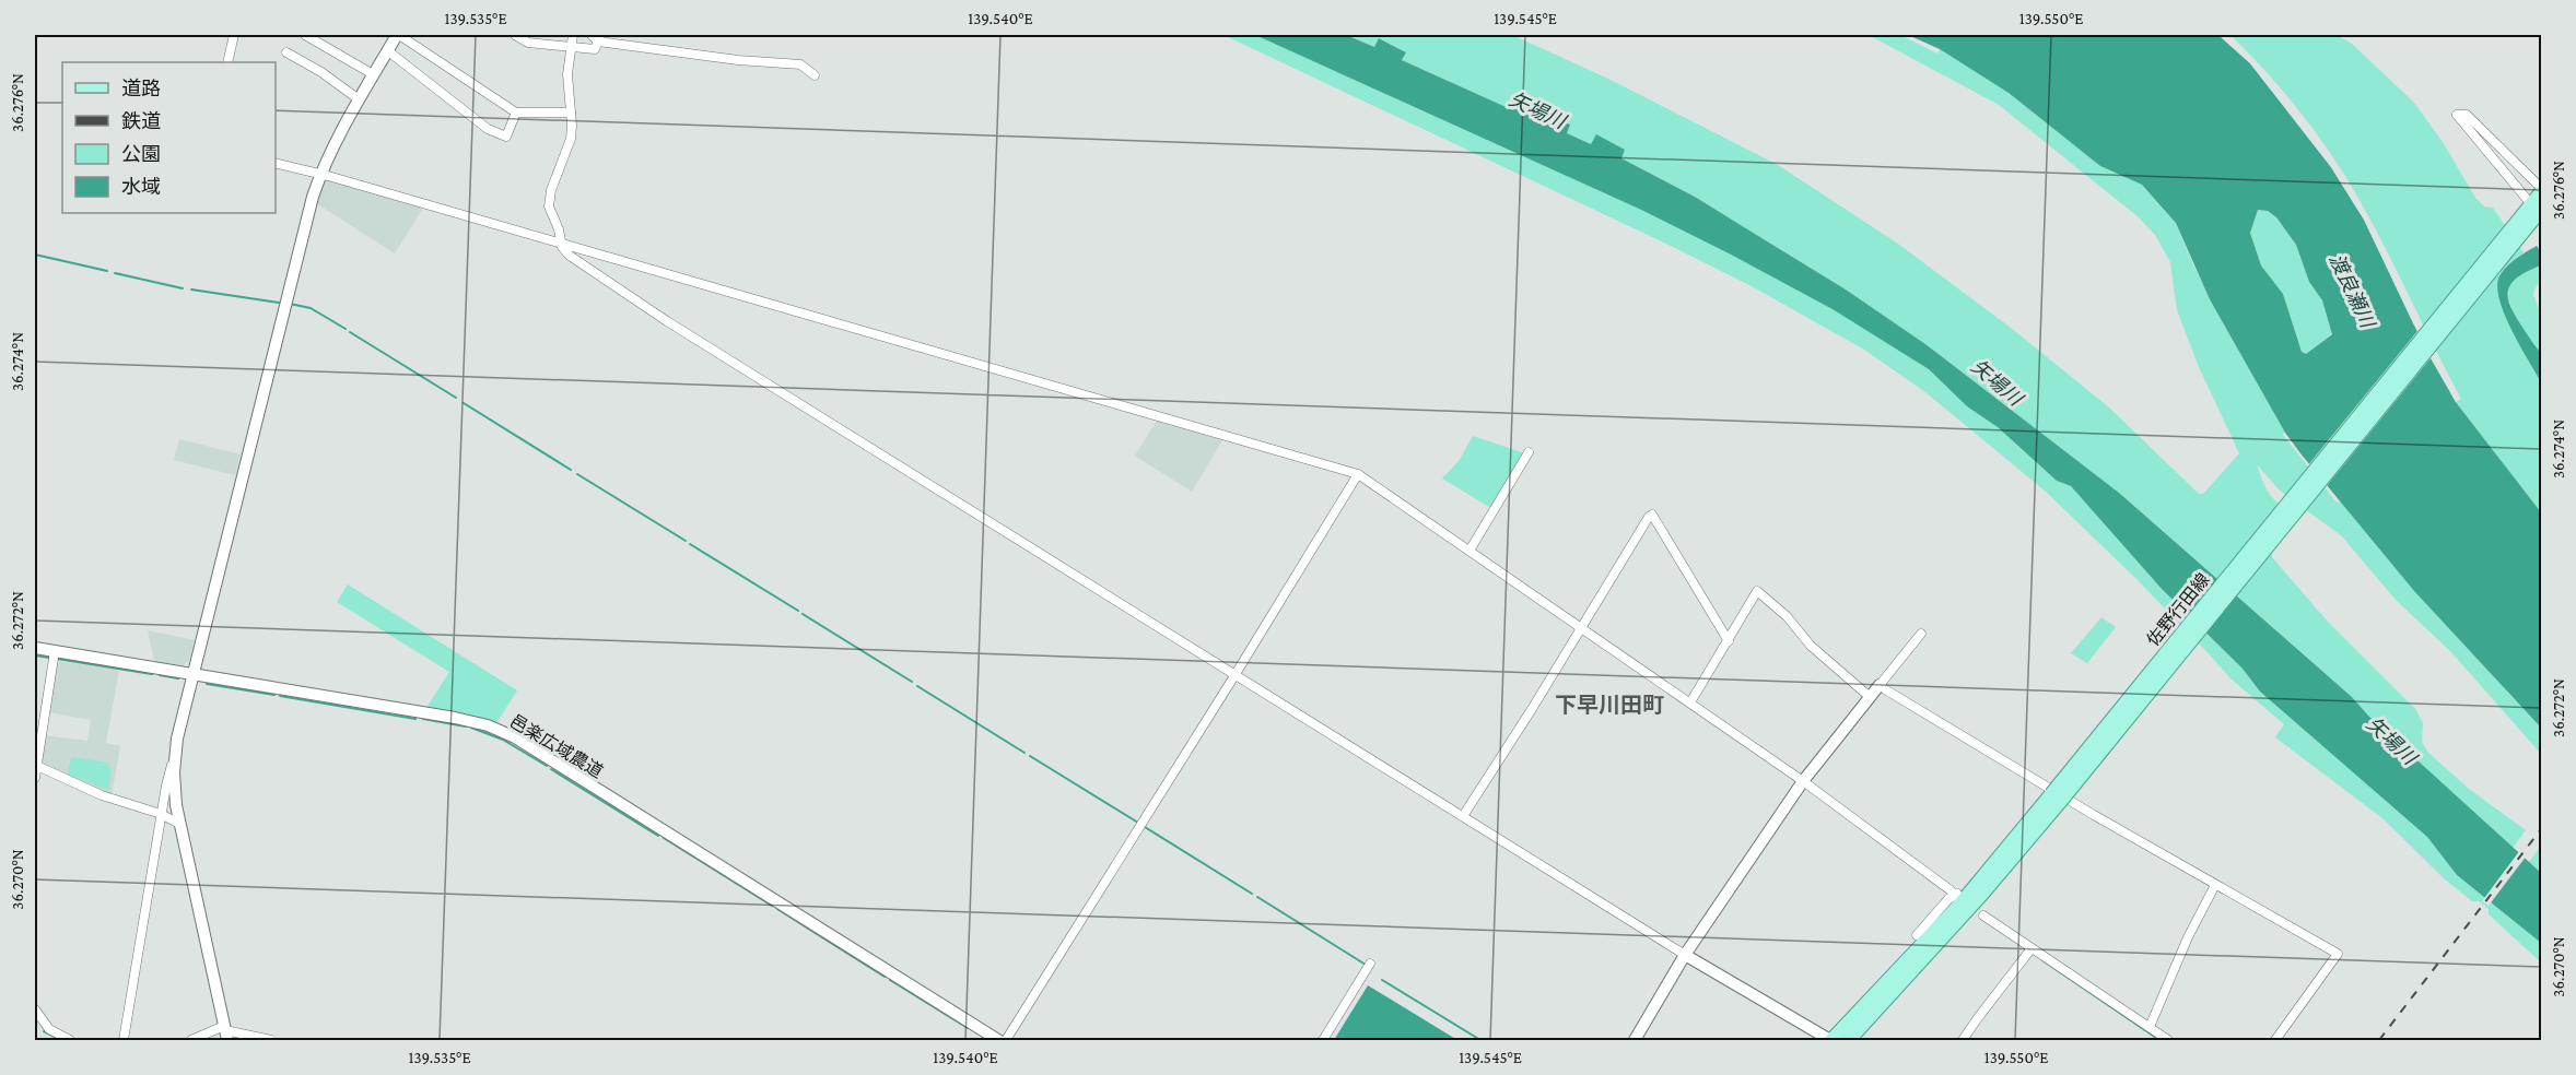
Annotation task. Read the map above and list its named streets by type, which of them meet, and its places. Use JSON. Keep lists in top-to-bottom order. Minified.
{"streets":{"main road":["佐野行田線"],"street":["邑楽広域農道"]},"districts":["下早川田町"],"water":["矢場川","渡良瀬川"],"legend":["道路","鉄道","公園","水域"],"coordinates":["139.535°E","139.540°E","139.545°E","139.550°E","36.276°N","36.274°N","36.272°N","36.270°N"]}
